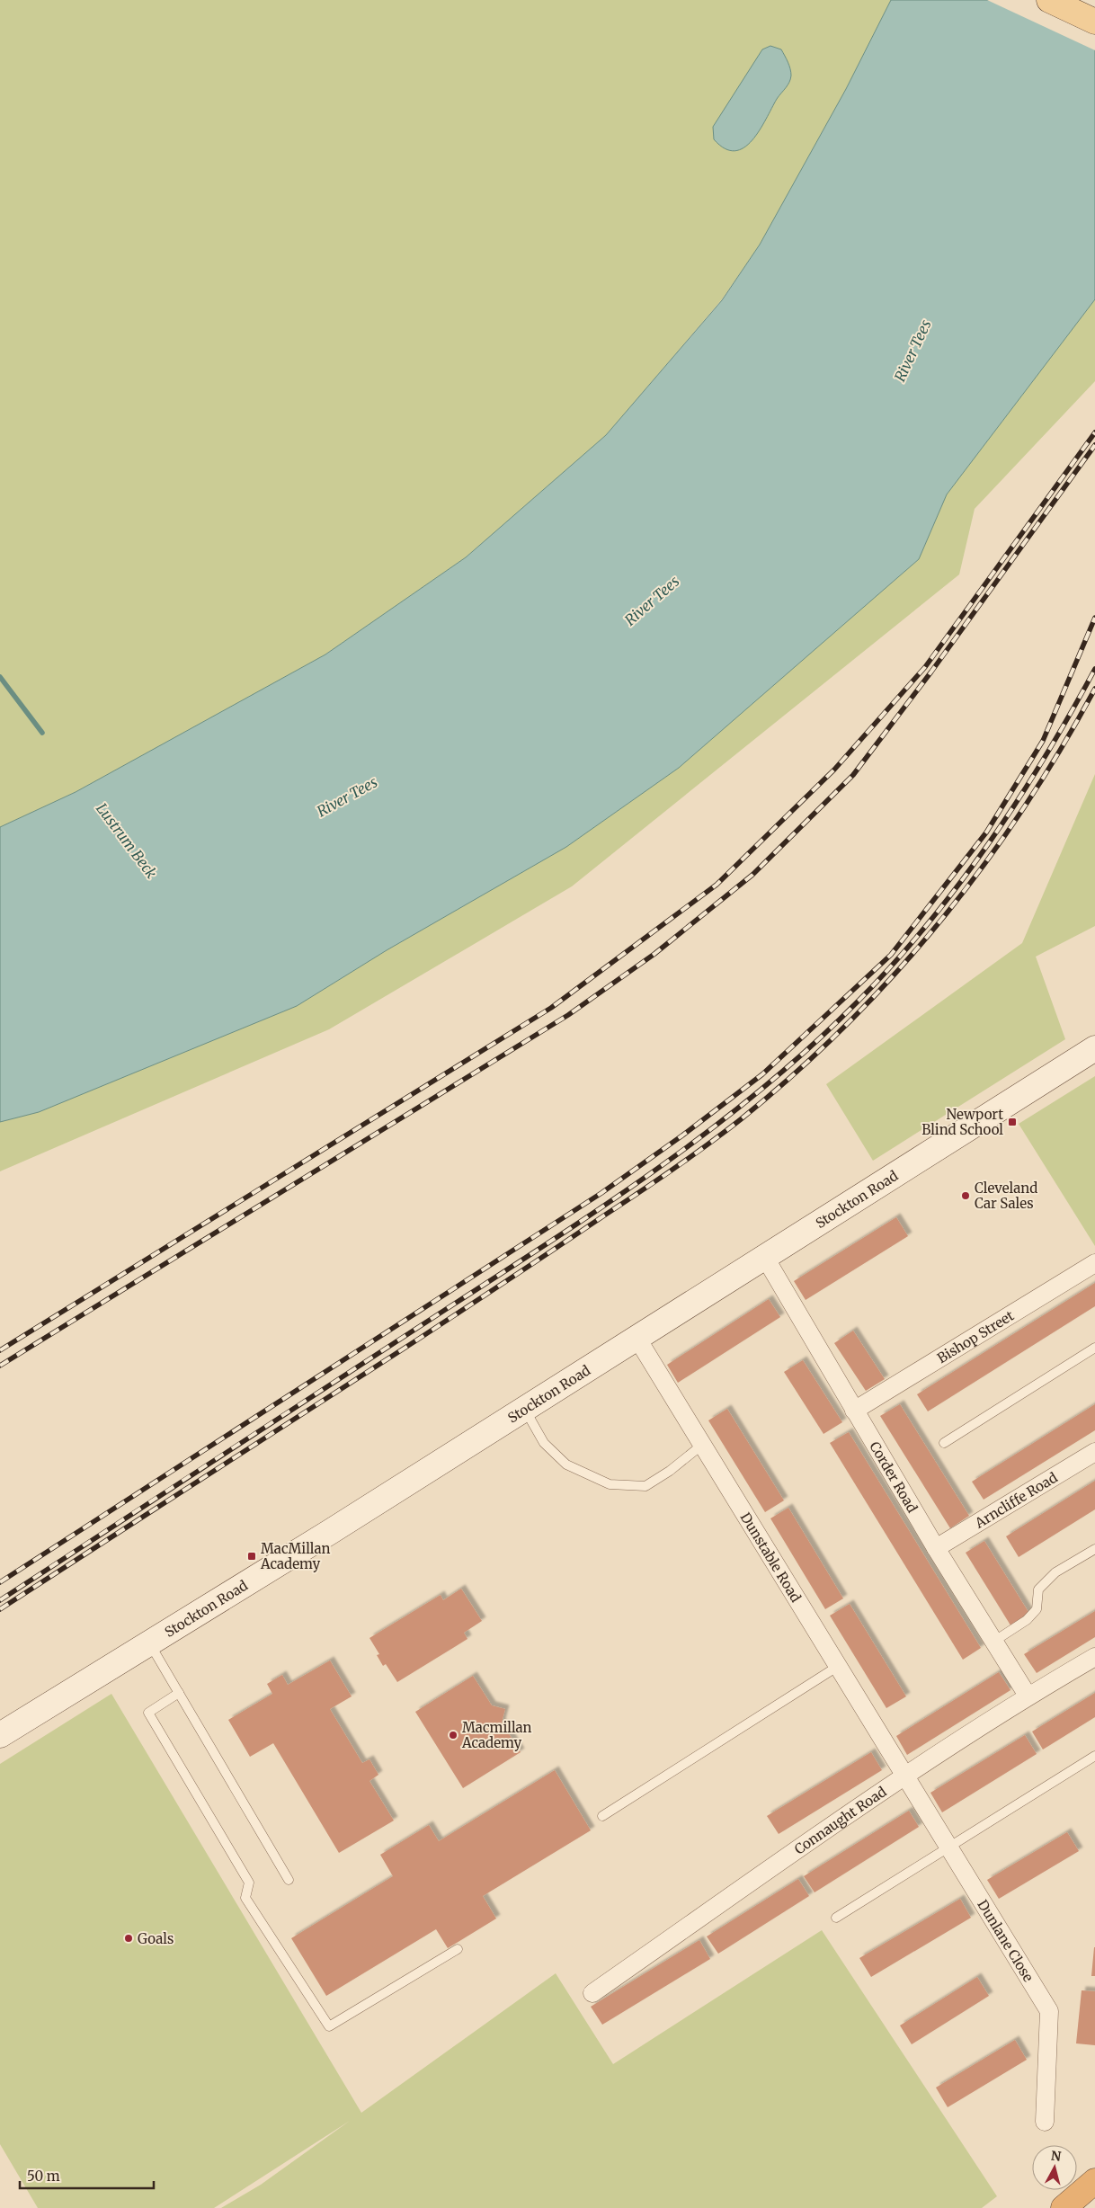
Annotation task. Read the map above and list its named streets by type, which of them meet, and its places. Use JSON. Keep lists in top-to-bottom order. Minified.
{"streets":{"main road":["Stockton Road"],"street":["Bishop Street","Corder Road","Arncliffe Road","Dunstable Road","Connaught Road","Dunlane Close"]},"crossings":[["Stockton Road","Corder Road"],["Stockton Road","Dunstable Road"],["Bishop Street","Corder Road"],["Corder Road","Arncliffe Road"],["Corder Road","Connaught Road"],["Dunstable Road","Connaught Road"],["Dunstable Road","Dunlane Close"],["Connaught Road","Dunlane Close"]],"water":["River Tees","Lustrum Beck"],"places":{"transit":["Newport Blind School","MacMillan Academy"],"other":["Cleveland Car Sales","Macmillan Academy","Goals"]},"scale_bar":"50 m","north":"top"}
